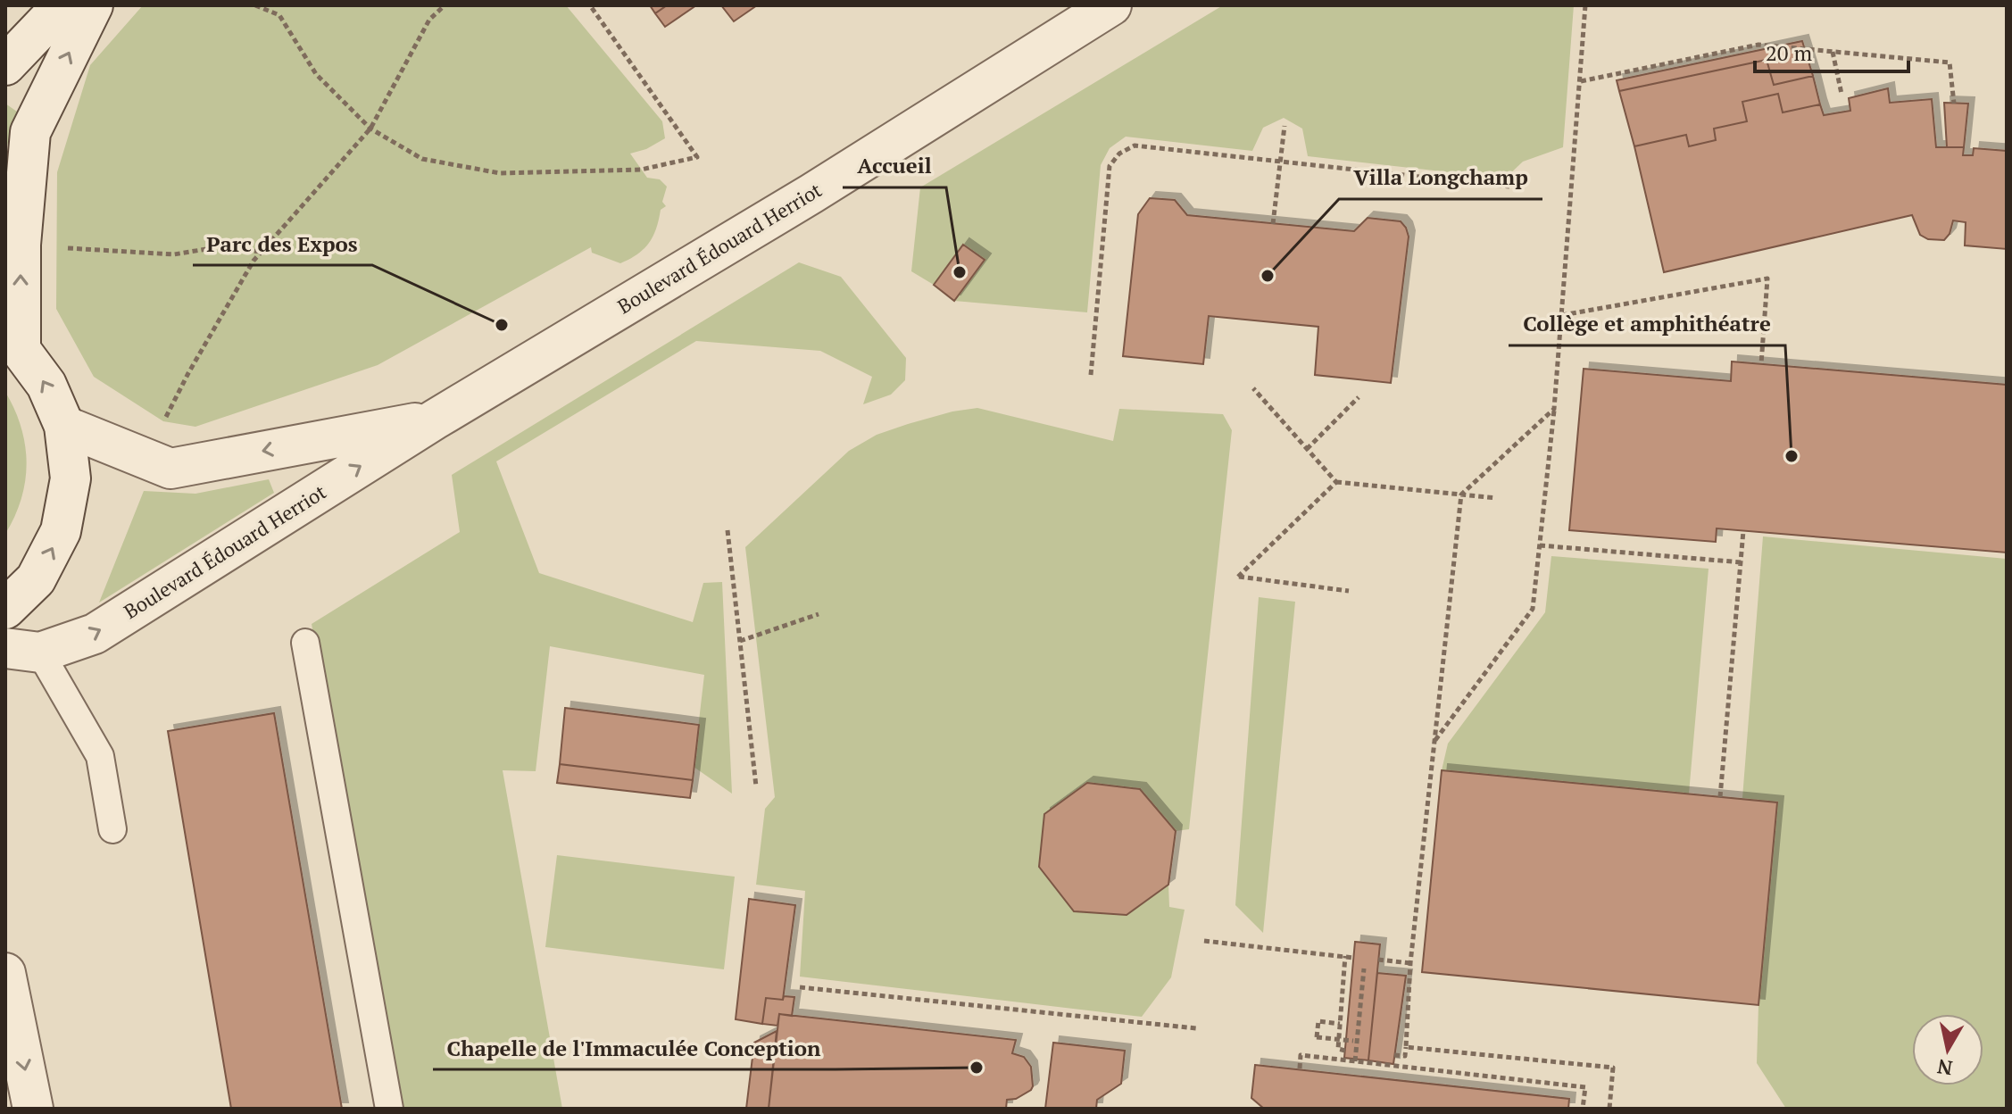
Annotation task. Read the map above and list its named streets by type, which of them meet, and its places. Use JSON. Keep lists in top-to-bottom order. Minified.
{"streets":{"street":["Boulevard Édouard Herriot"]},"places":["Accueil","Villa Longchamp","Parc des Expos","Collège et amphithéatre","Chapelle de l'Immaculée Conception"],"scale_bar":"20 m","north":"bottom"}
